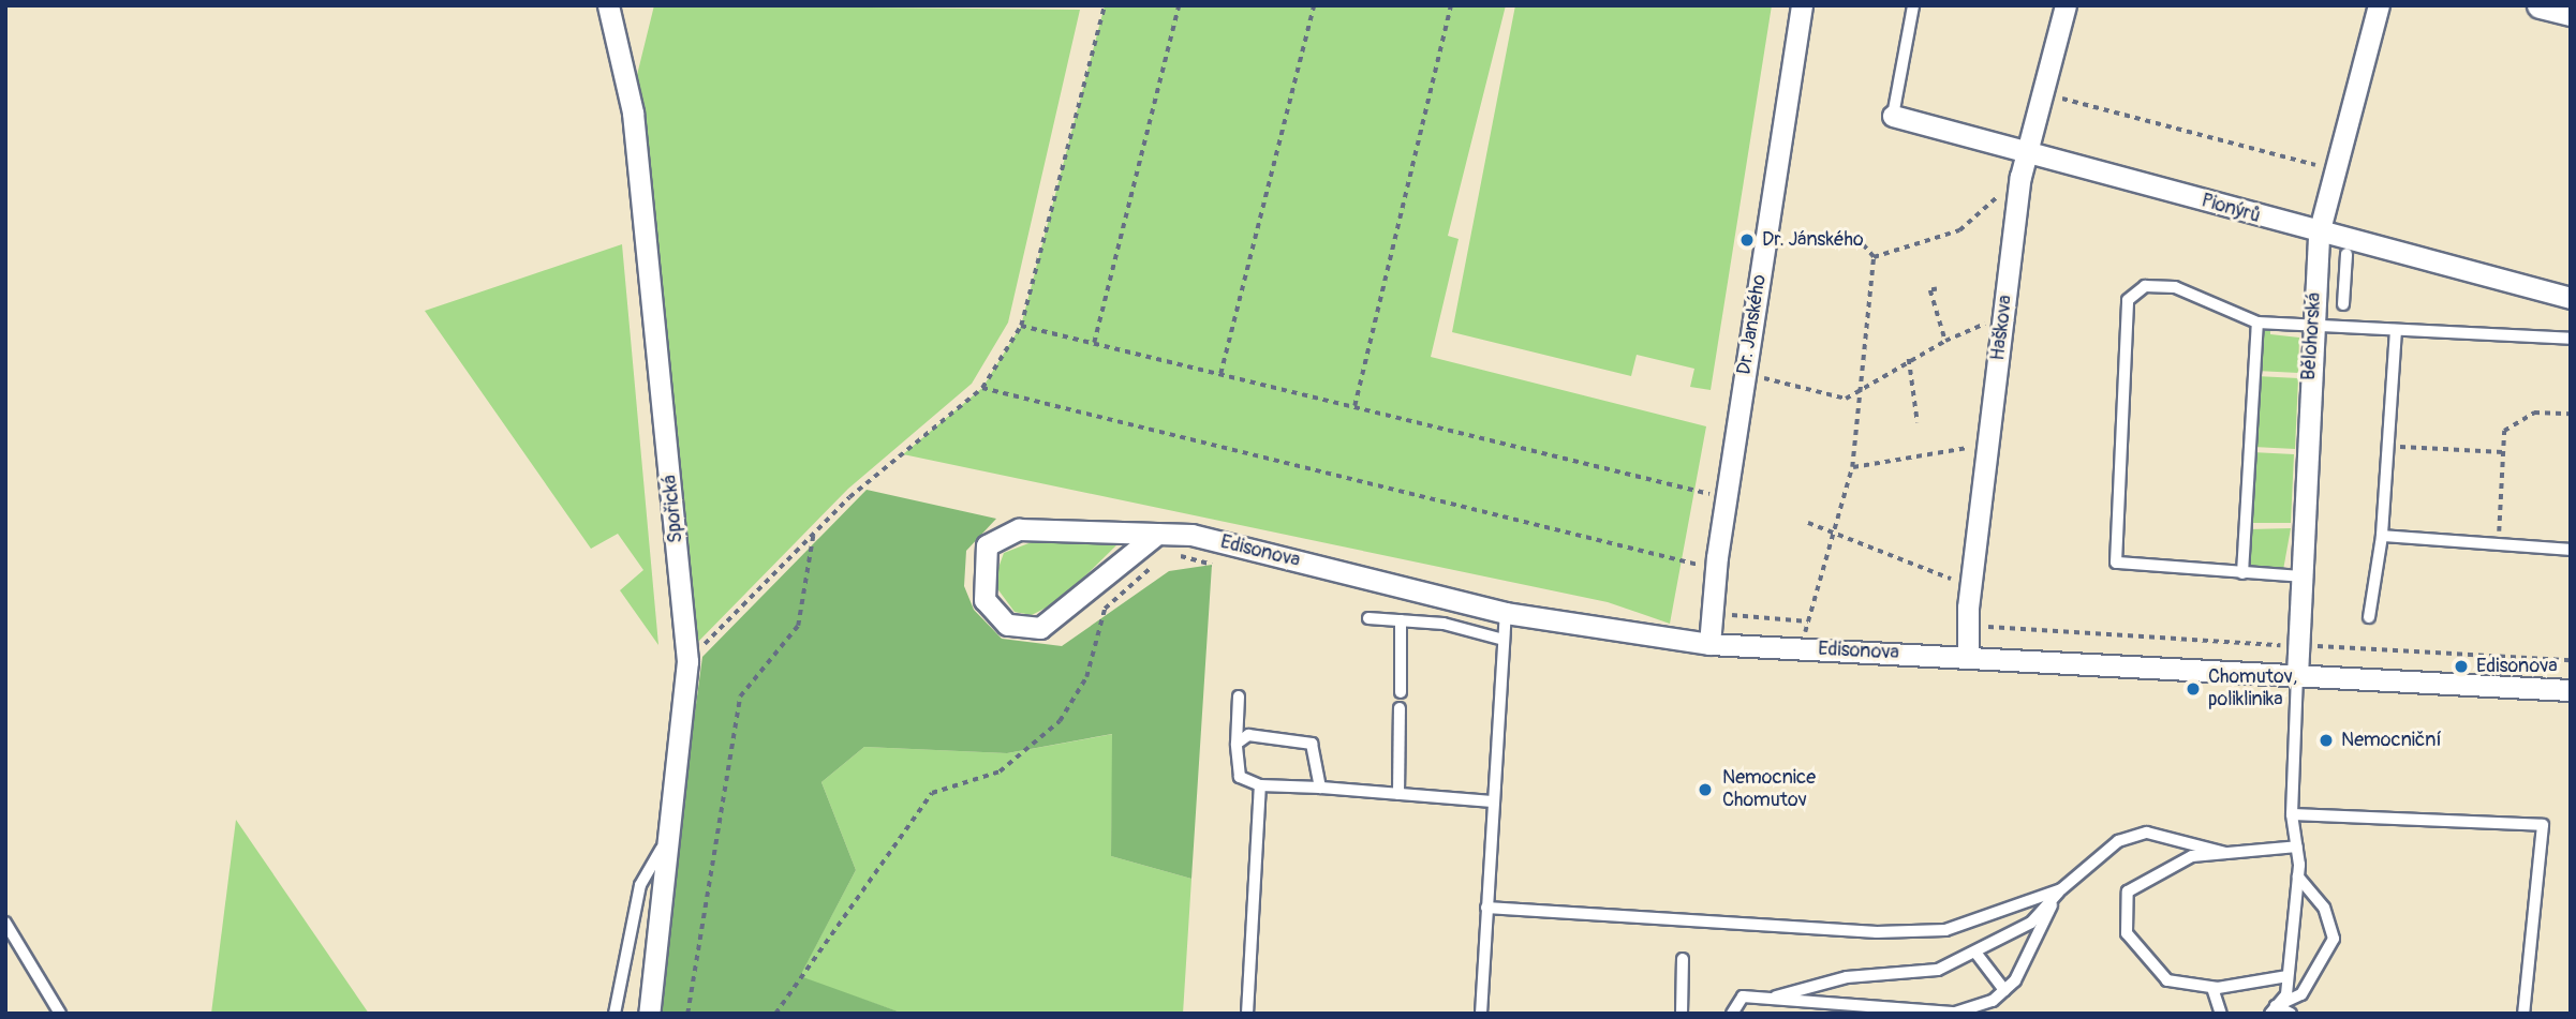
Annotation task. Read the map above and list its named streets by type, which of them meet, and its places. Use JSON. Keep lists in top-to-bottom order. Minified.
{"streets":{"street":["Pionýrů","Dr. Janského","Haškova","Bělohorská","Spořická","Edisonova"]},"crossings":[["Pionýrů","Haškova"],["Pionýrů","Bělohorská"],["Dr. Janského","Edisonova"],["Haškova","Edisonova"],["Bělohorská","Edisonova"]],"places":["Dr. Jánského","Edisonova","Chomutov, poliklinika","Nemocniční","Nemocnice Chomutov"]}
